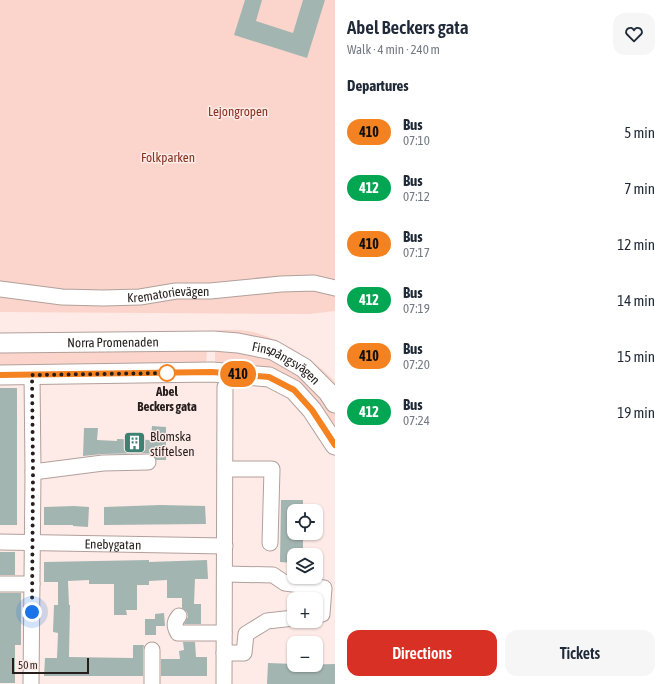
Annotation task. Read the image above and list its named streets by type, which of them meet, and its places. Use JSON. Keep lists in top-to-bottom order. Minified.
{"streets":{"main road":["Norra Promenaden","Finspångsvägen"],"street":["Krematorievägen","Enebygatan"]},"crossings":[["Norra Promenaden","Finspångsvägen"]],"parks":["Lejongropen","Folkparken"],"places":{"other":["Abel Beckers gata"],"building":["Blomska stiftelsen"]},"lines":["bus line 410"],"scale_bar":"50 m","page":{"on_map":"410","heading":[["Abel Beckers gata","Walk · 4 min · 240 m"],"Departures"],"list":[{"mark":"410","name":"Bus","note":"07:10","value":"5 min"},{"mark":"412","name":"Bus","note":"07:12","value":"7 min"},{"mark":"410","name":"Bus","note":"07:17","value":"12 min"},{"mark":"412","name":"Bus","note":"07:19","value":"14 min"},{"mark":"410","name":"Bus","note":"07:20","value":"15 min"},{"mark":"412","name":"Bus","note":"07:24","value":"19 min"}],"map_buttons":["+","−"],"buttons":["Directions","Tickets"],"scale":"50 m"}}
